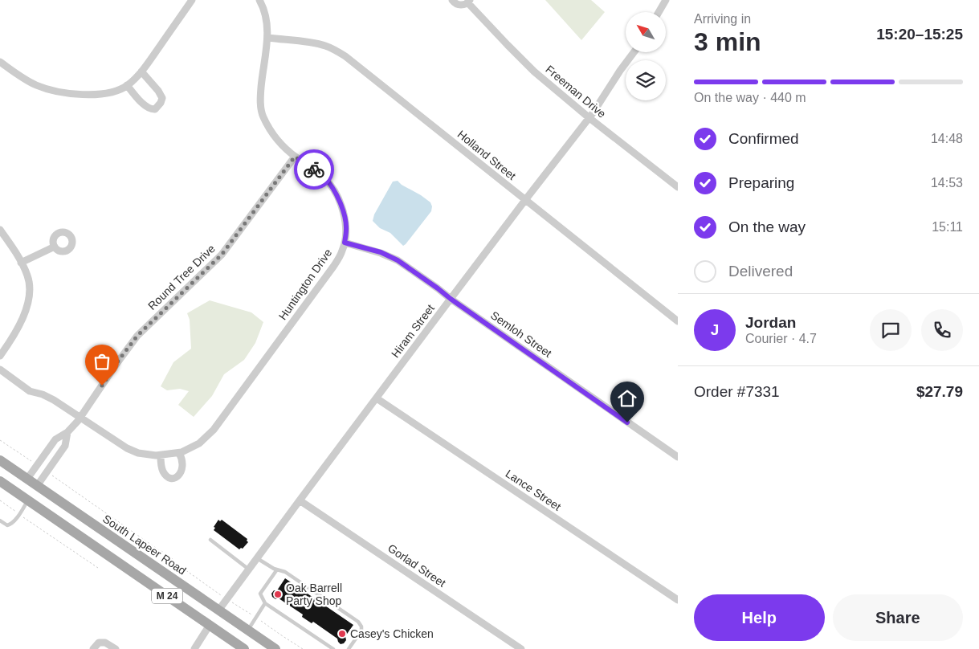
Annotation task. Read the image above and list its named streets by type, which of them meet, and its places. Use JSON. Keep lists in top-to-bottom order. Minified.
{"streets":{"main road":["South Lapeer Road","M 24"],"street":["Freeman Drive","Holland Street","Round Tree Drive","Huntington Drive","Hiram Street","Semloh Street","Lance Street","Gorlad Street"]},"crossings":[["Freeman Drive","Hiram Street"],["Holland Street","Huntington Drive"],["Holland Street","Hiram Street"],["Round Tree Drive","Huntington Drive"],["Round Tree Drive","South Lapeer Road"],["Huntington Drive","Semloh Street"],["Hiram Street","Semloh Street"],["Hiram Street","Lance Street"],["Hiram Street","South Lapeer Road"],["Hiram Street","Gorlad Street"]],"places":["Oak Barrell Party Shop","Casey's Chicken"],"north":"top left","page":{"heading":["3 min","Arriving in","15:20–15:25"],"panel":["Jordan","Courier · 4.7","Order #7331","$27.79"],"bar":"On the way · 440 m","list":[["Confirmed","14:48"],["Preparing","14:53"],["On the way","15:11"],"Delivered"],"round":"J","buttons":["Help","Share"]}}
